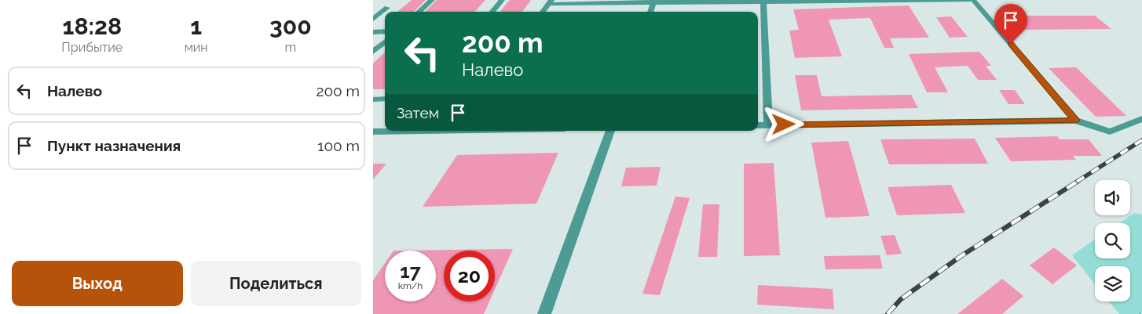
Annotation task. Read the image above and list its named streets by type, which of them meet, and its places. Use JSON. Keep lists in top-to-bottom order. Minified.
{"page":{"eta":["18:28","Прибытие","1","мин","300","m"],"turn":["200 m","Налево"],"list":[{"name":"Налево","value":"200 m"},{"name":"Пункт назначения","value":"100 m"}],"then":"Затем","speed":"17 km/h","limit":"20","buttons":["Выход","Поделиться"]}}
